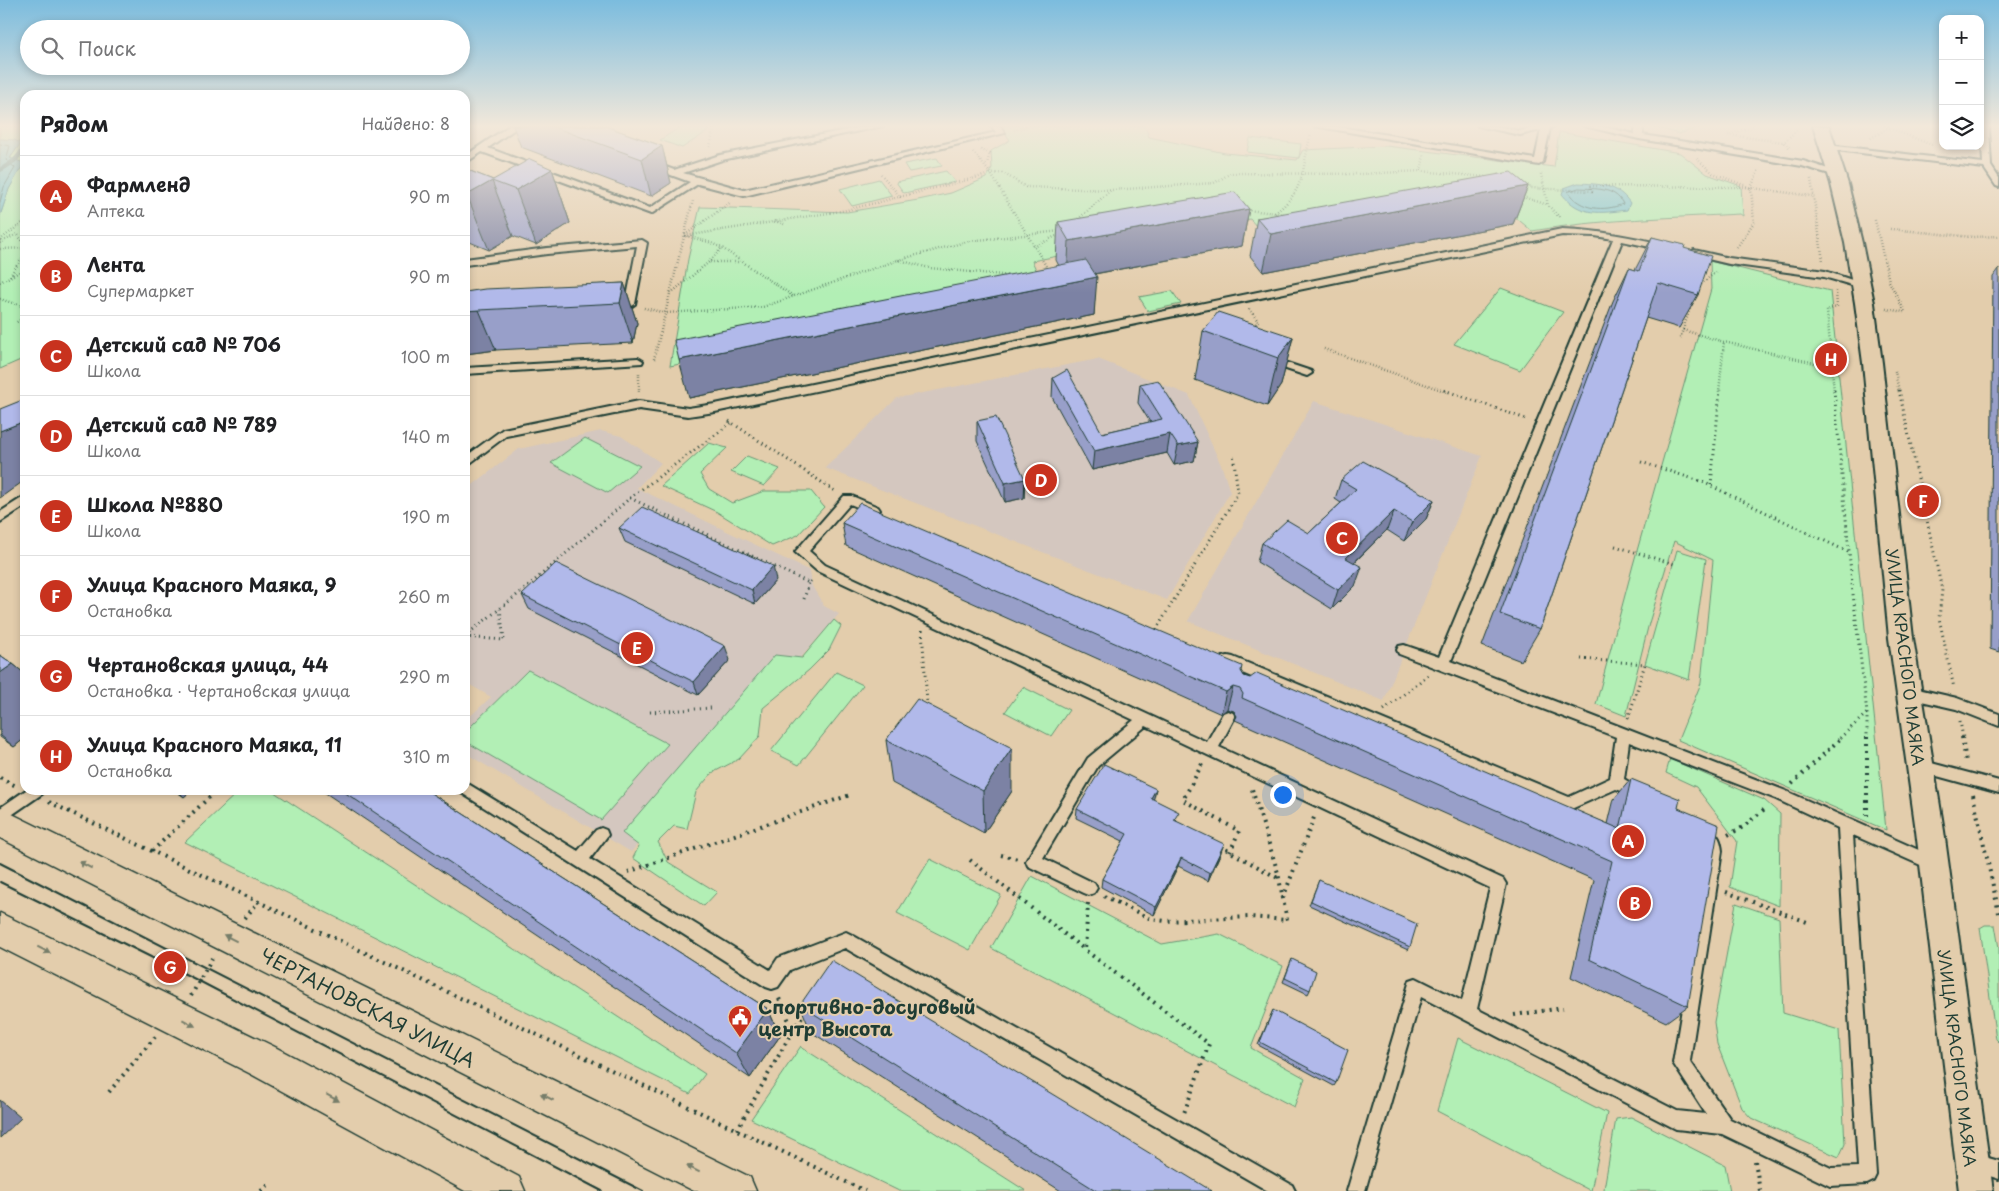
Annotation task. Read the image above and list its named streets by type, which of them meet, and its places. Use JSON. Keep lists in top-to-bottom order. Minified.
{"streets":{"main road":["ЧЕРТАНОВСКАЯ УЛИЦА"],"street":["УЛИЦА КРАСНОГО МАЯКА"]},"places":{"public building":["Спортивно-досуговый центр Высота"]},"page":{"map_buttons":["+","−"],"search":"Поиск","heading":["Рядом","Найдено: 8"],"list":[{"mark":"A","name":"Фармленд","note":"Аптека","value":"90 m"},{"mark":"B","name":"Лента","note":"Супермаркет","value":"90 m"},{"mark":"C","name":"Детский сад № 706","note":"Школа","value":"100 m"},{"mark":"D","name":"Детский сад № 789","note":"Школа","value":"140 m"},{"mark":"E","name":"Школа №880","note":"Школа","value":"190 m"},{"mark":"F","name":"Улица Красного Маяка, 9","note":"Остановка","value":"260 m"},{"mark":"G","name":"Чертановская улица, 44","note":"Остановка · Чертановская улица","value":"290 m"},{"mark":"H","name":"Улица Красного Маяка, 11","note":"Остановка","value":"310 m"}],"pins":["H","D","F","C","E","A","B","G"]}}
